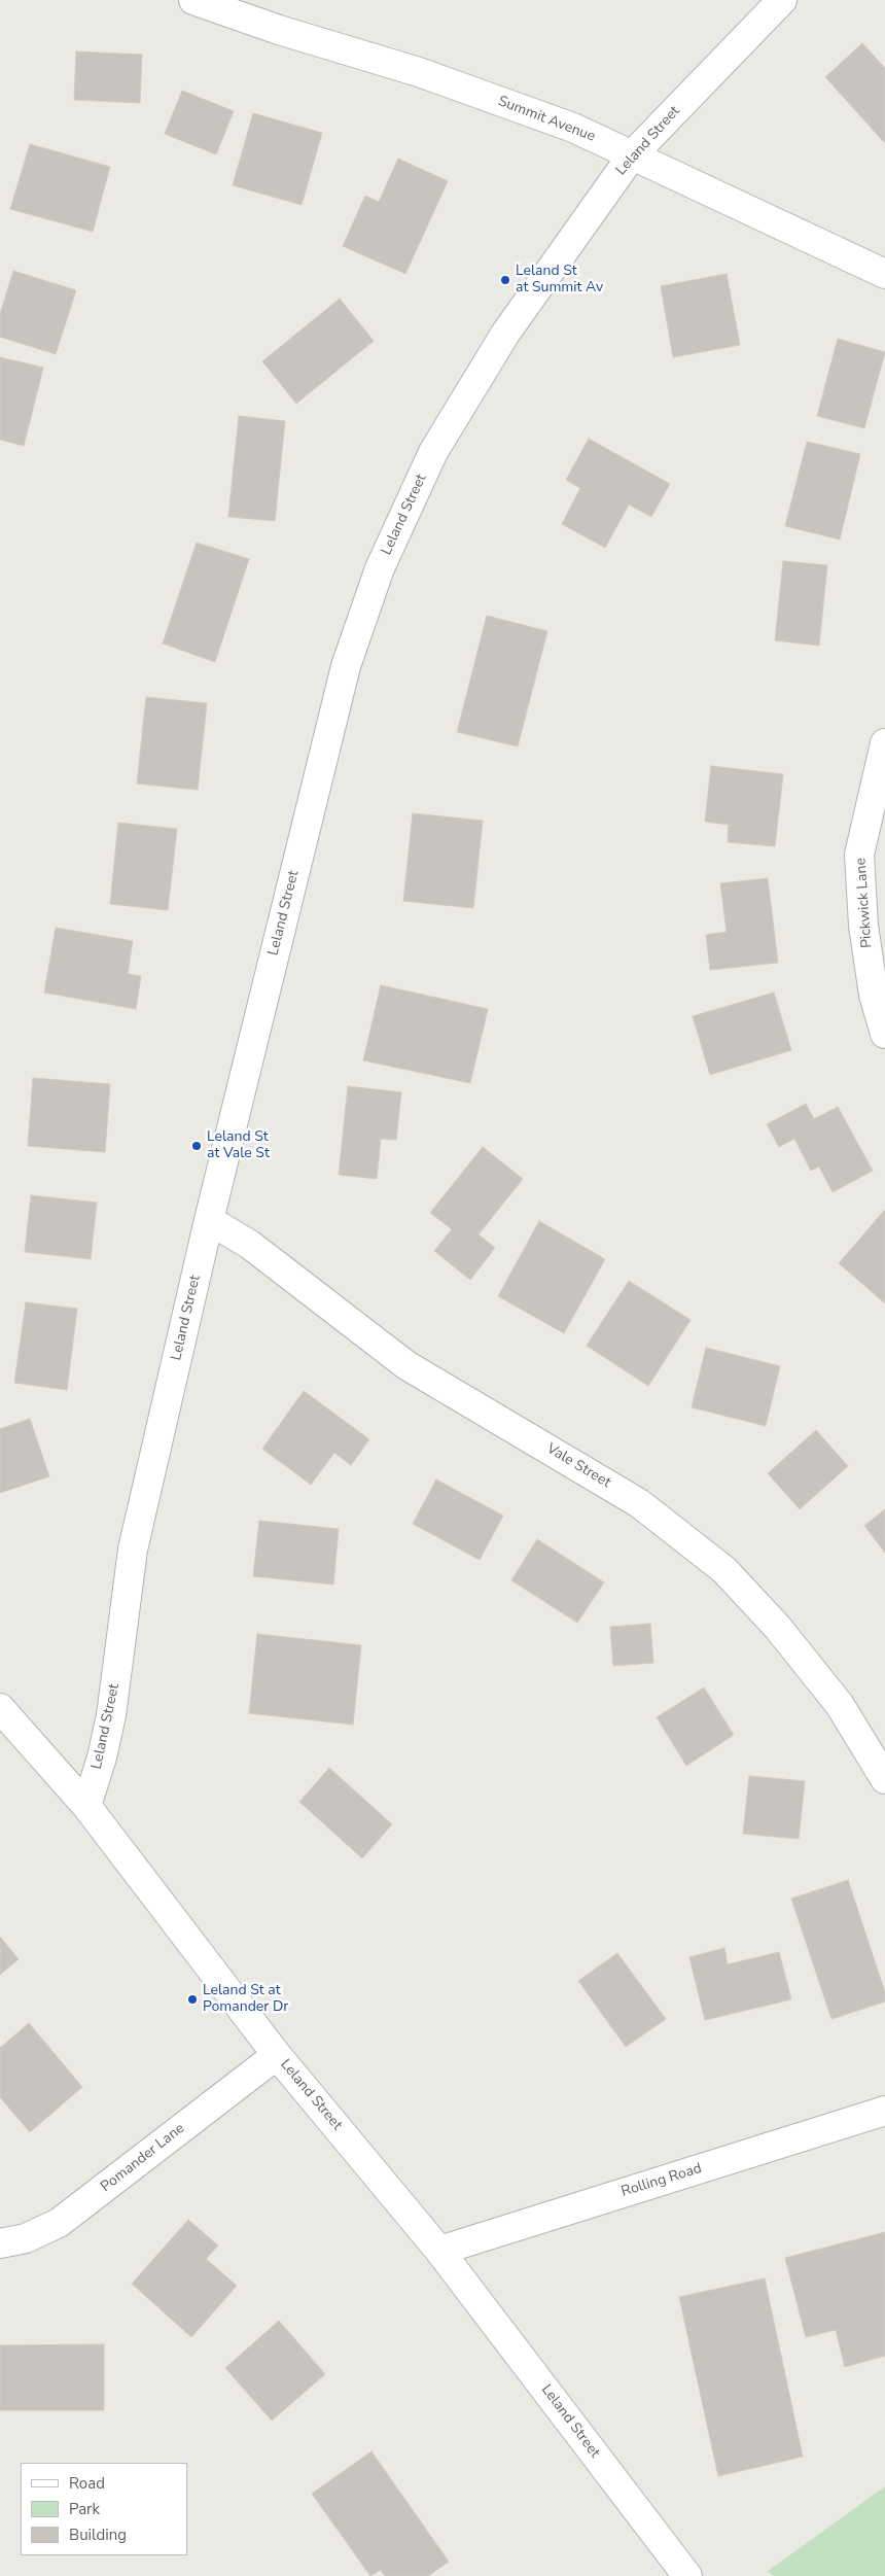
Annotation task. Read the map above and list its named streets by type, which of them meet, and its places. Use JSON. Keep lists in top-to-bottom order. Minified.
{"streets":{"street":["Summit Avenue","Leland Street","Pickwick Lane","Vale Street","Pomander Lane","Rolling Road"]},"crossings":[["Summit Avenue","Leland Street"],["Leland Street","Vale Street"],["Leland Street","Pomander Lane"],["Leland Street","Rolling Road"]],"places":["Leland St at Summit Av","Leland St at Vale St","Leland St at Pomander Dr"],"legend":["Road","Park","Building"]}
